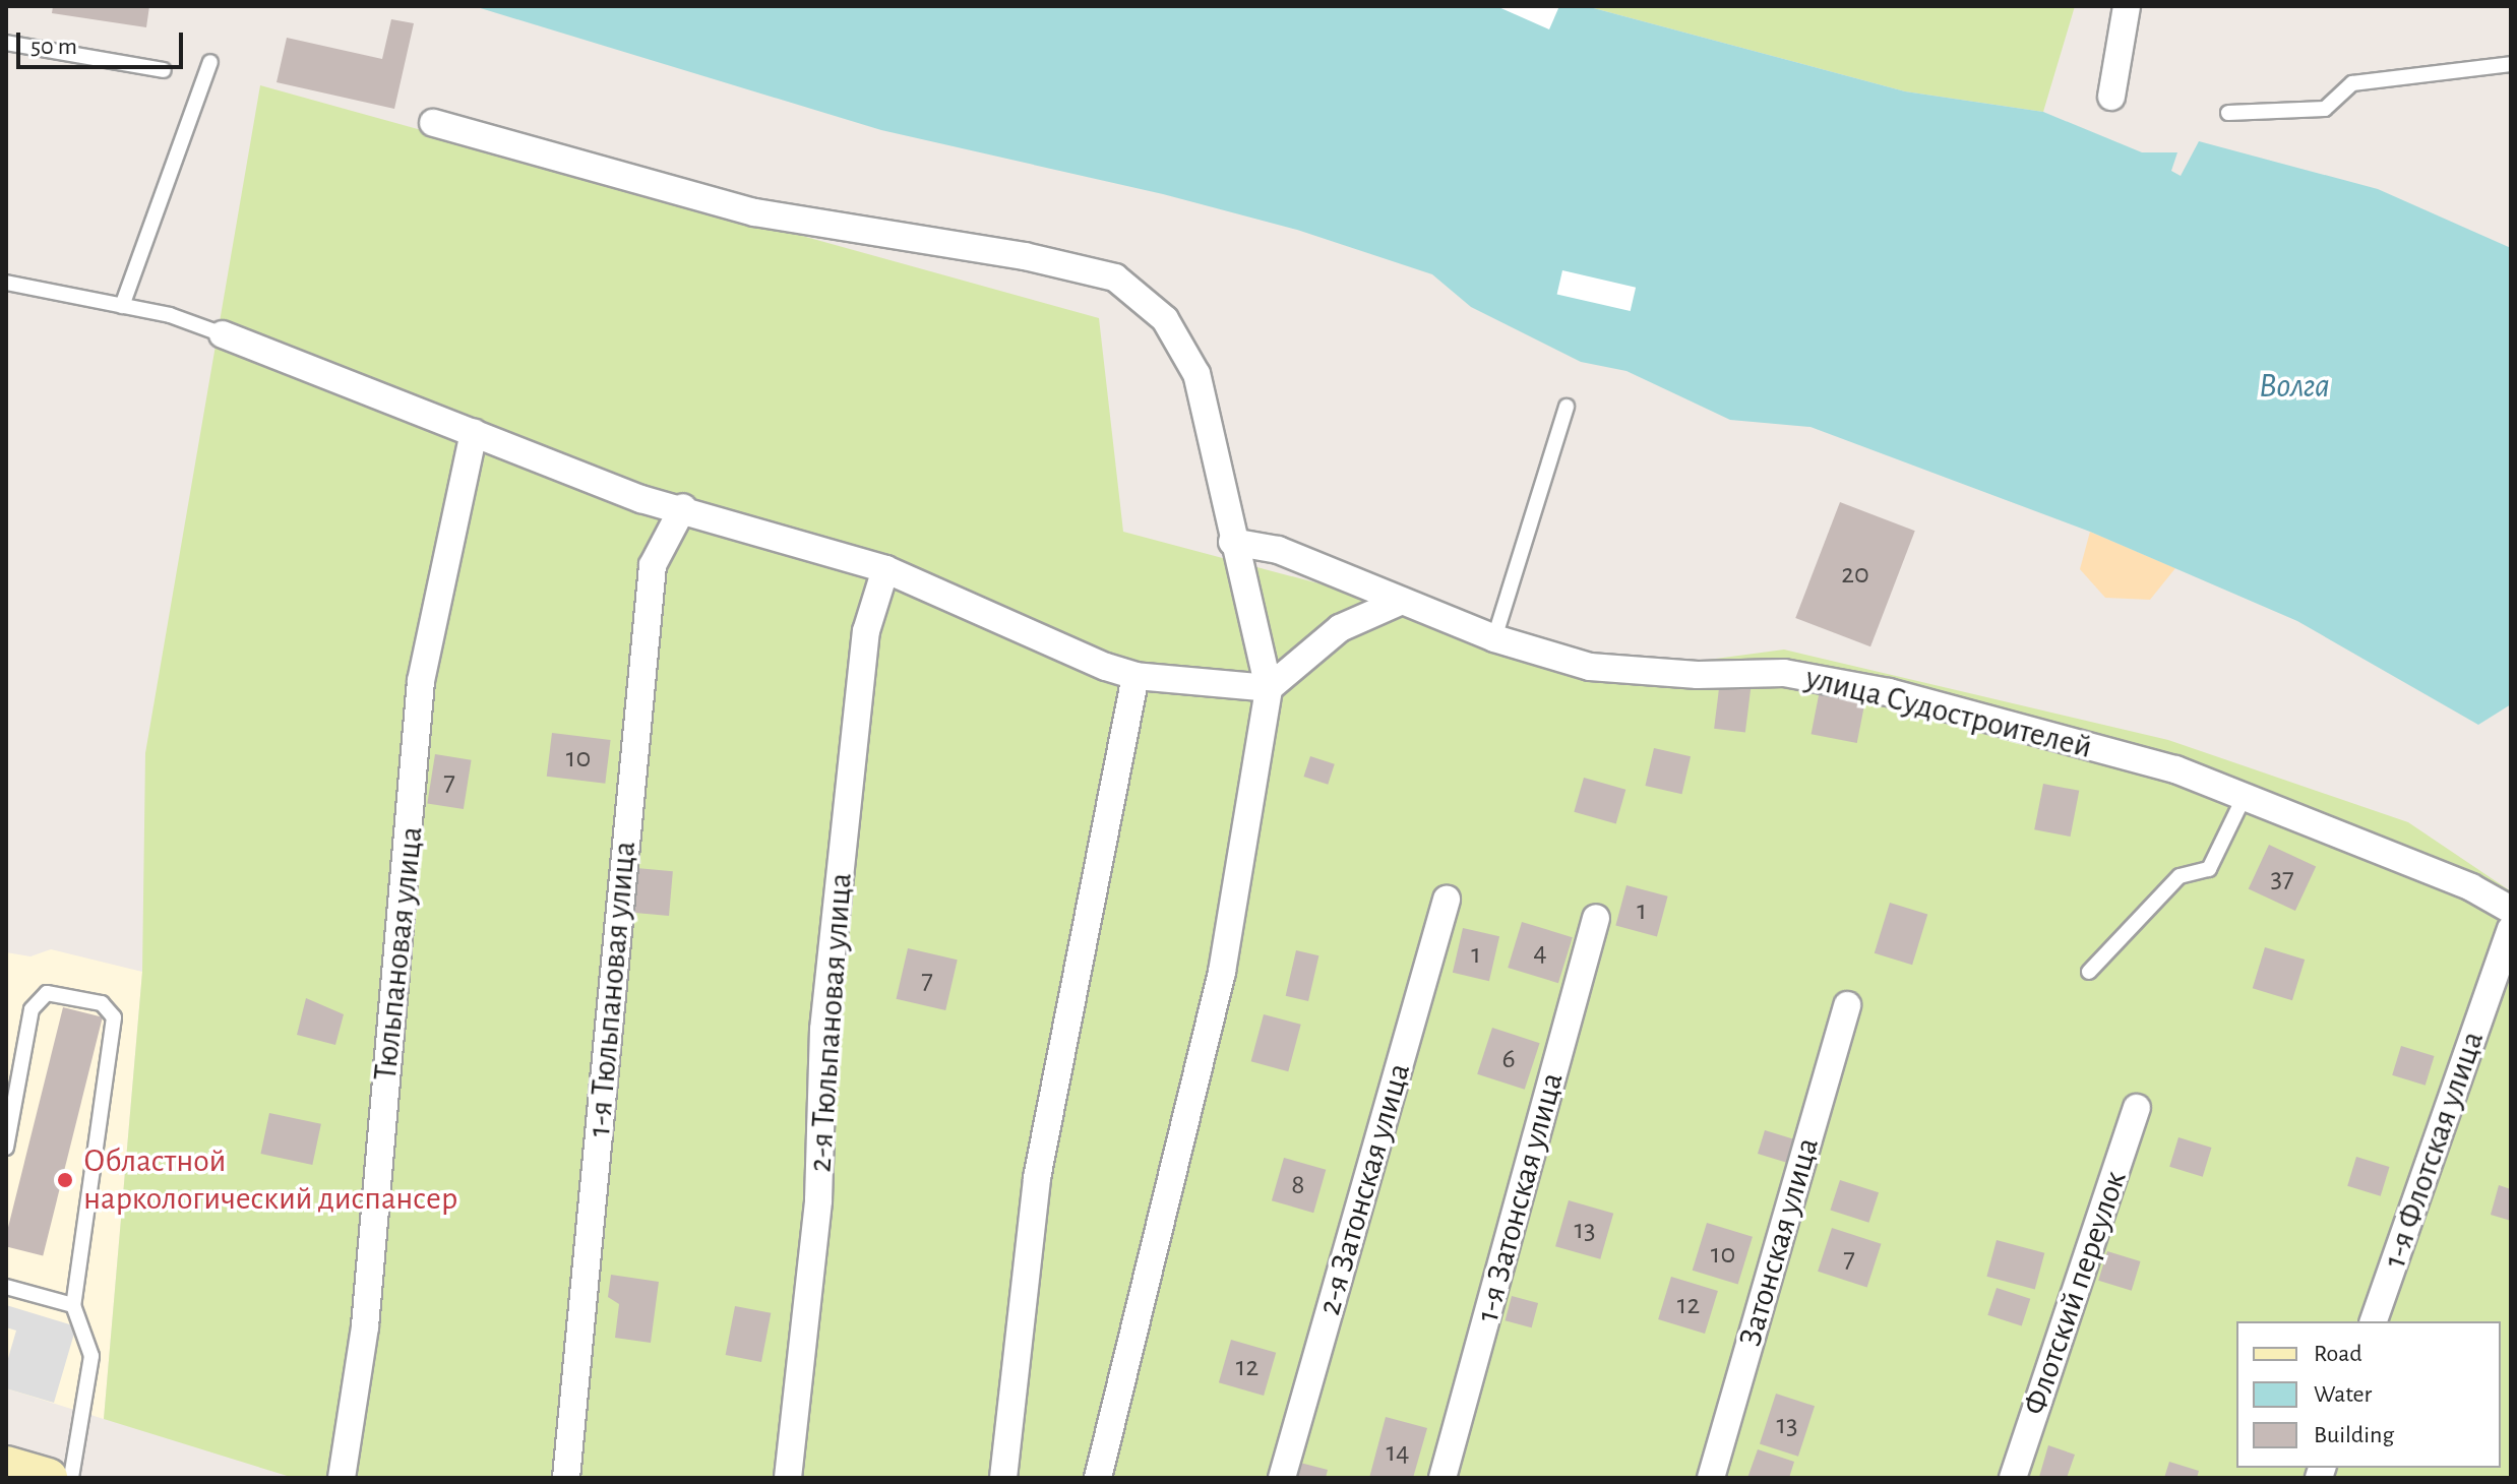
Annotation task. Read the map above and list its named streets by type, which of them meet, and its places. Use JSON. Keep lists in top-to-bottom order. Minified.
{"streets":{"street":["улица Судостроителей","Тюльпановая улица","1-я Тюльпановая улица","2-я Тюльпановая улица","1-я Флотская улица","2-я Затонская улица","1-я Затонская улица","Затонская улица","Флотский переулок"]},"water":["Волга"],"places":["Областной наркологический диспансер"],"house_numbers":["20","10","7","37","1","4","1","7","6","8","13","10","7","12","12","13","14"],"legend":["Road","Water","Building"],"scale_bar":"50 m"}
